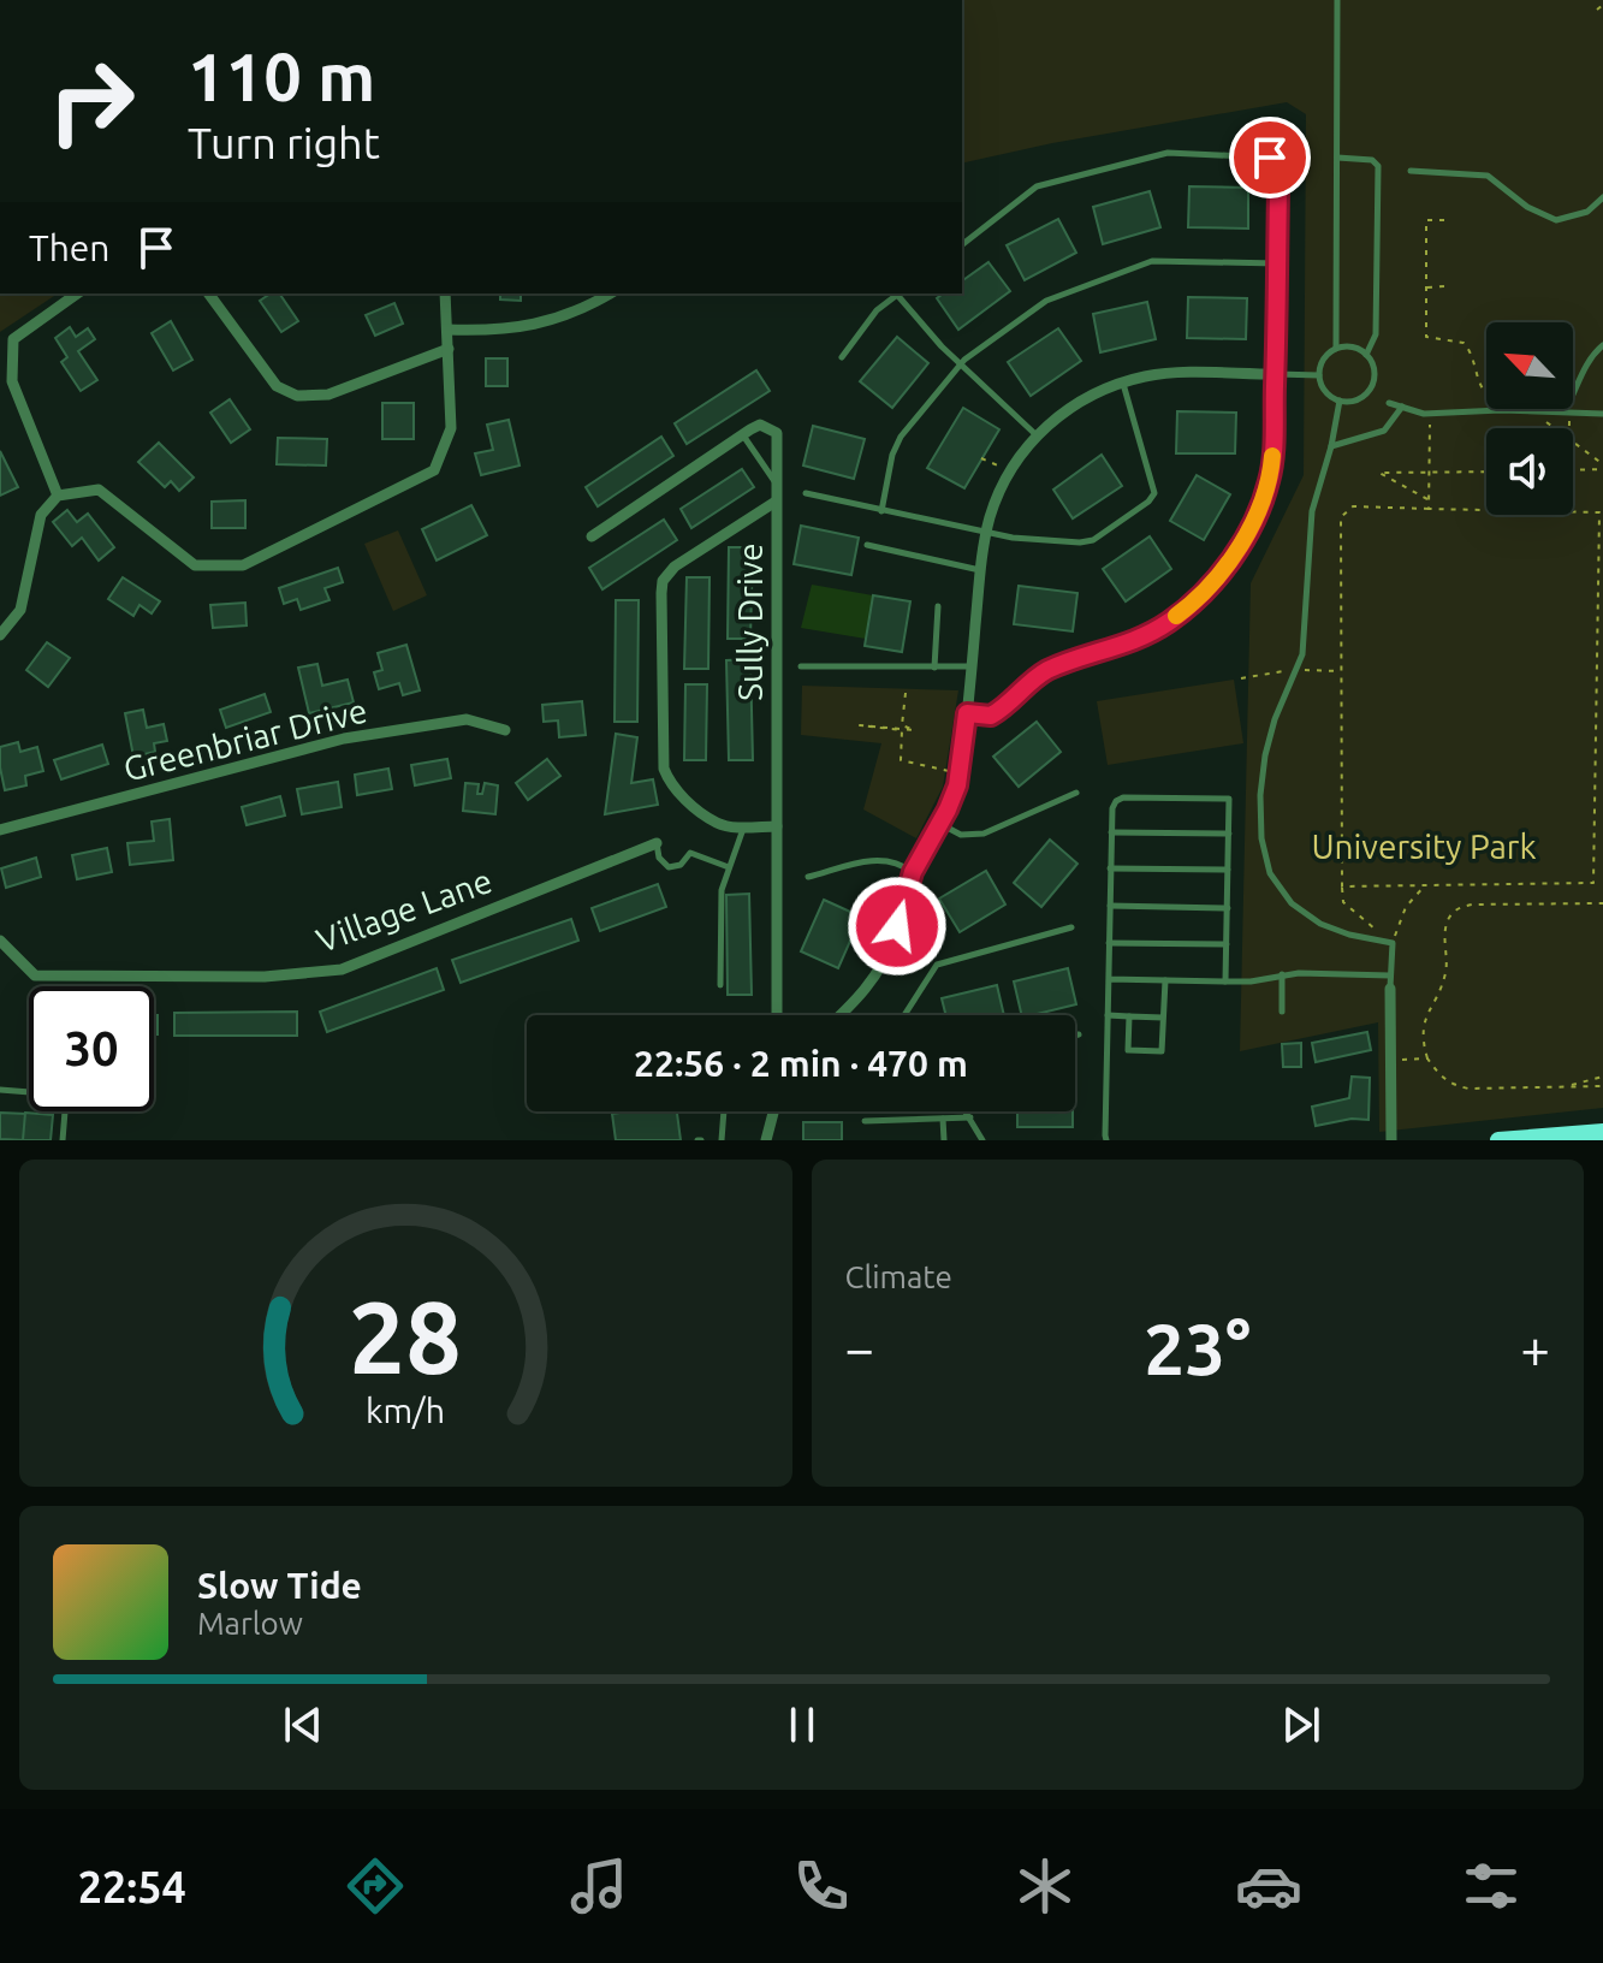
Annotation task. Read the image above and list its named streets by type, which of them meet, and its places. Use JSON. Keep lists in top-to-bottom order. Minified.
{"streets":{"street":["Sully Drive","Greenbriar Drive","Village Lane"]},"parks":["University Park"],"north":"top left","page":{"turn":["110 m","Turn right"],"then":"Then","limit":"30","trip":"22:56 · 2 min · 470 m","tile":"Climate","heat":["−","23°","+"],"song":["Slow Tide","Marlow"],"tabs":"22:54","gauge":["28","km/h"]}}
